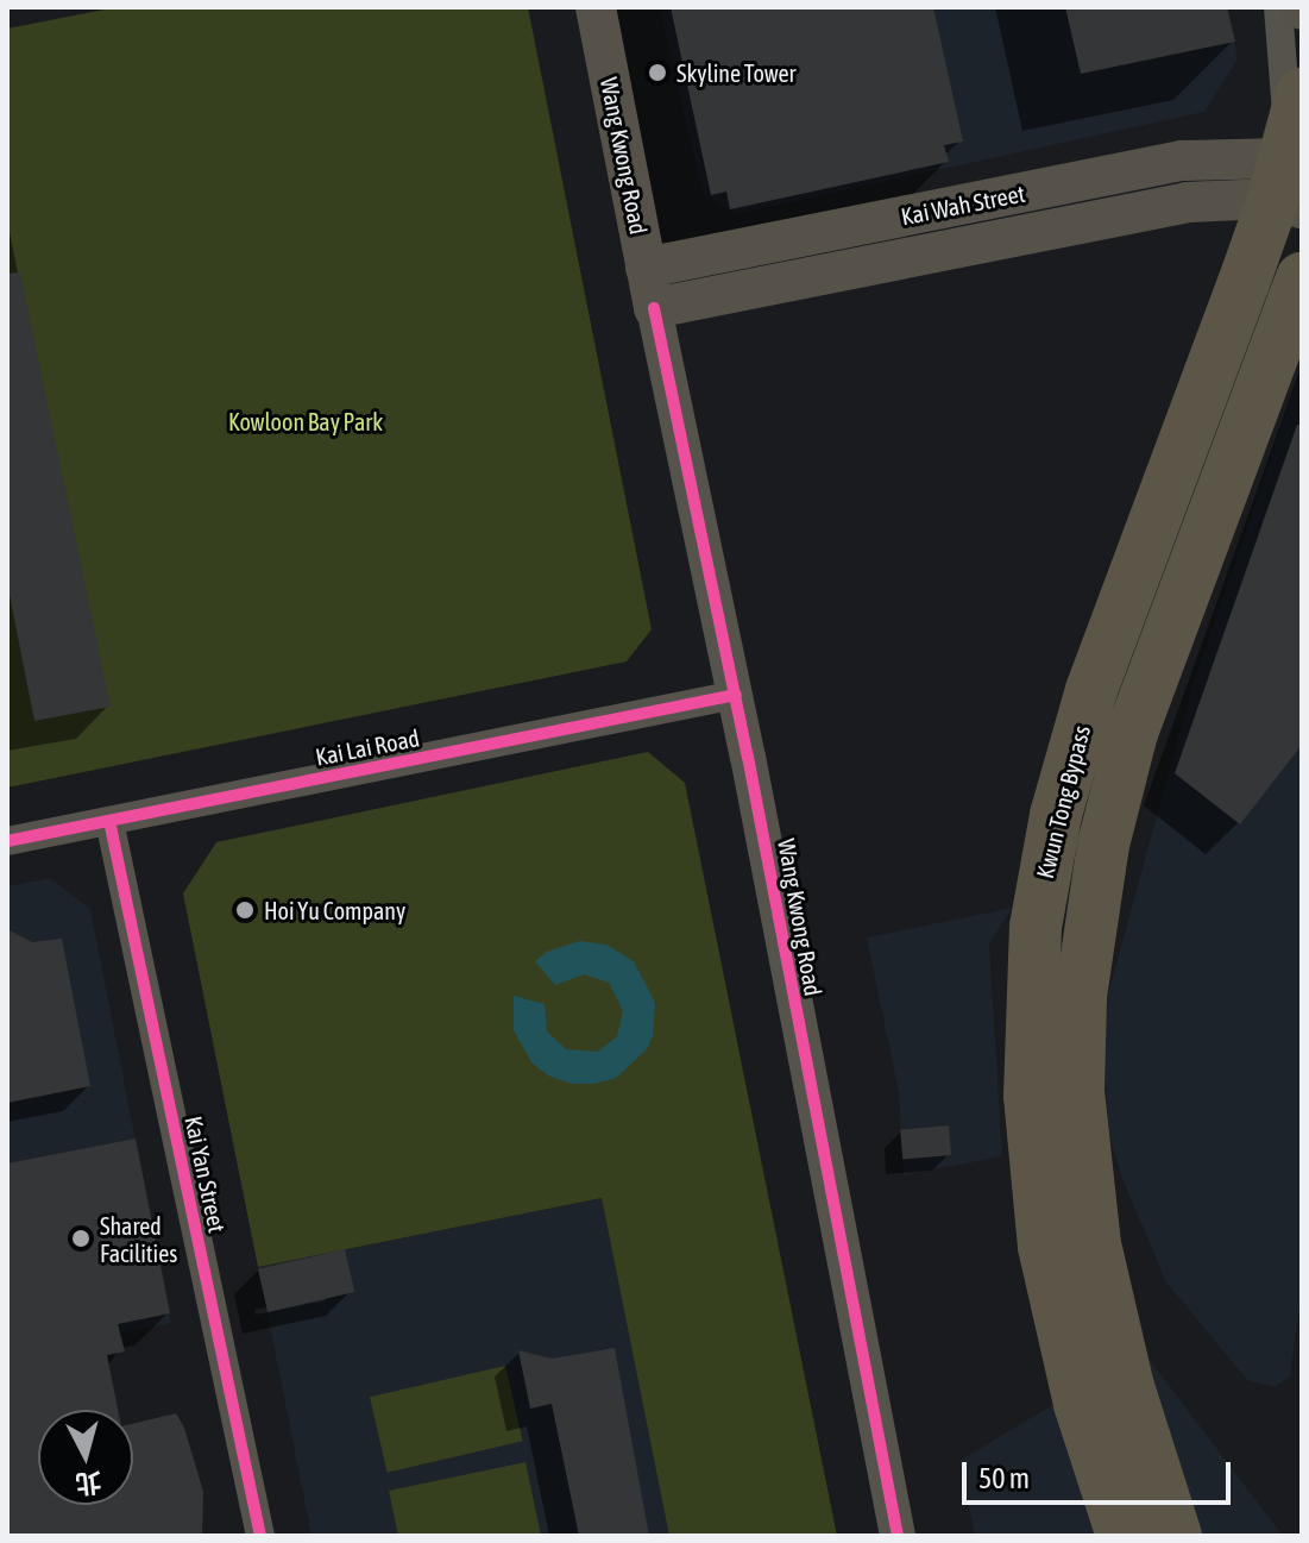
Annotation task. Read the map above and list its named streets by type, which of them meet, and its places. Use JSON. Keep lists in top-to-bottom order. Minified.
{"streets":{"highway":["Kwun Tong Bypass"],"main road":["Wang Kwong Road","Kai Wah Street"],"street":["Kai Lai Road","Kai Yan Street"]},"crossings":[["Wang Kwong Road","Kai Wah Street"],["Wang Kwong Road","Kai Lai Road"],["Kai Lai Road","Kai Yan Street"]],"parks":["Kowloon Bay Park"],"places":["Skyline Tower","Hoi Yu Company","Shared Facilities"],"scale_bar":"50 m","north":"bottom"}
